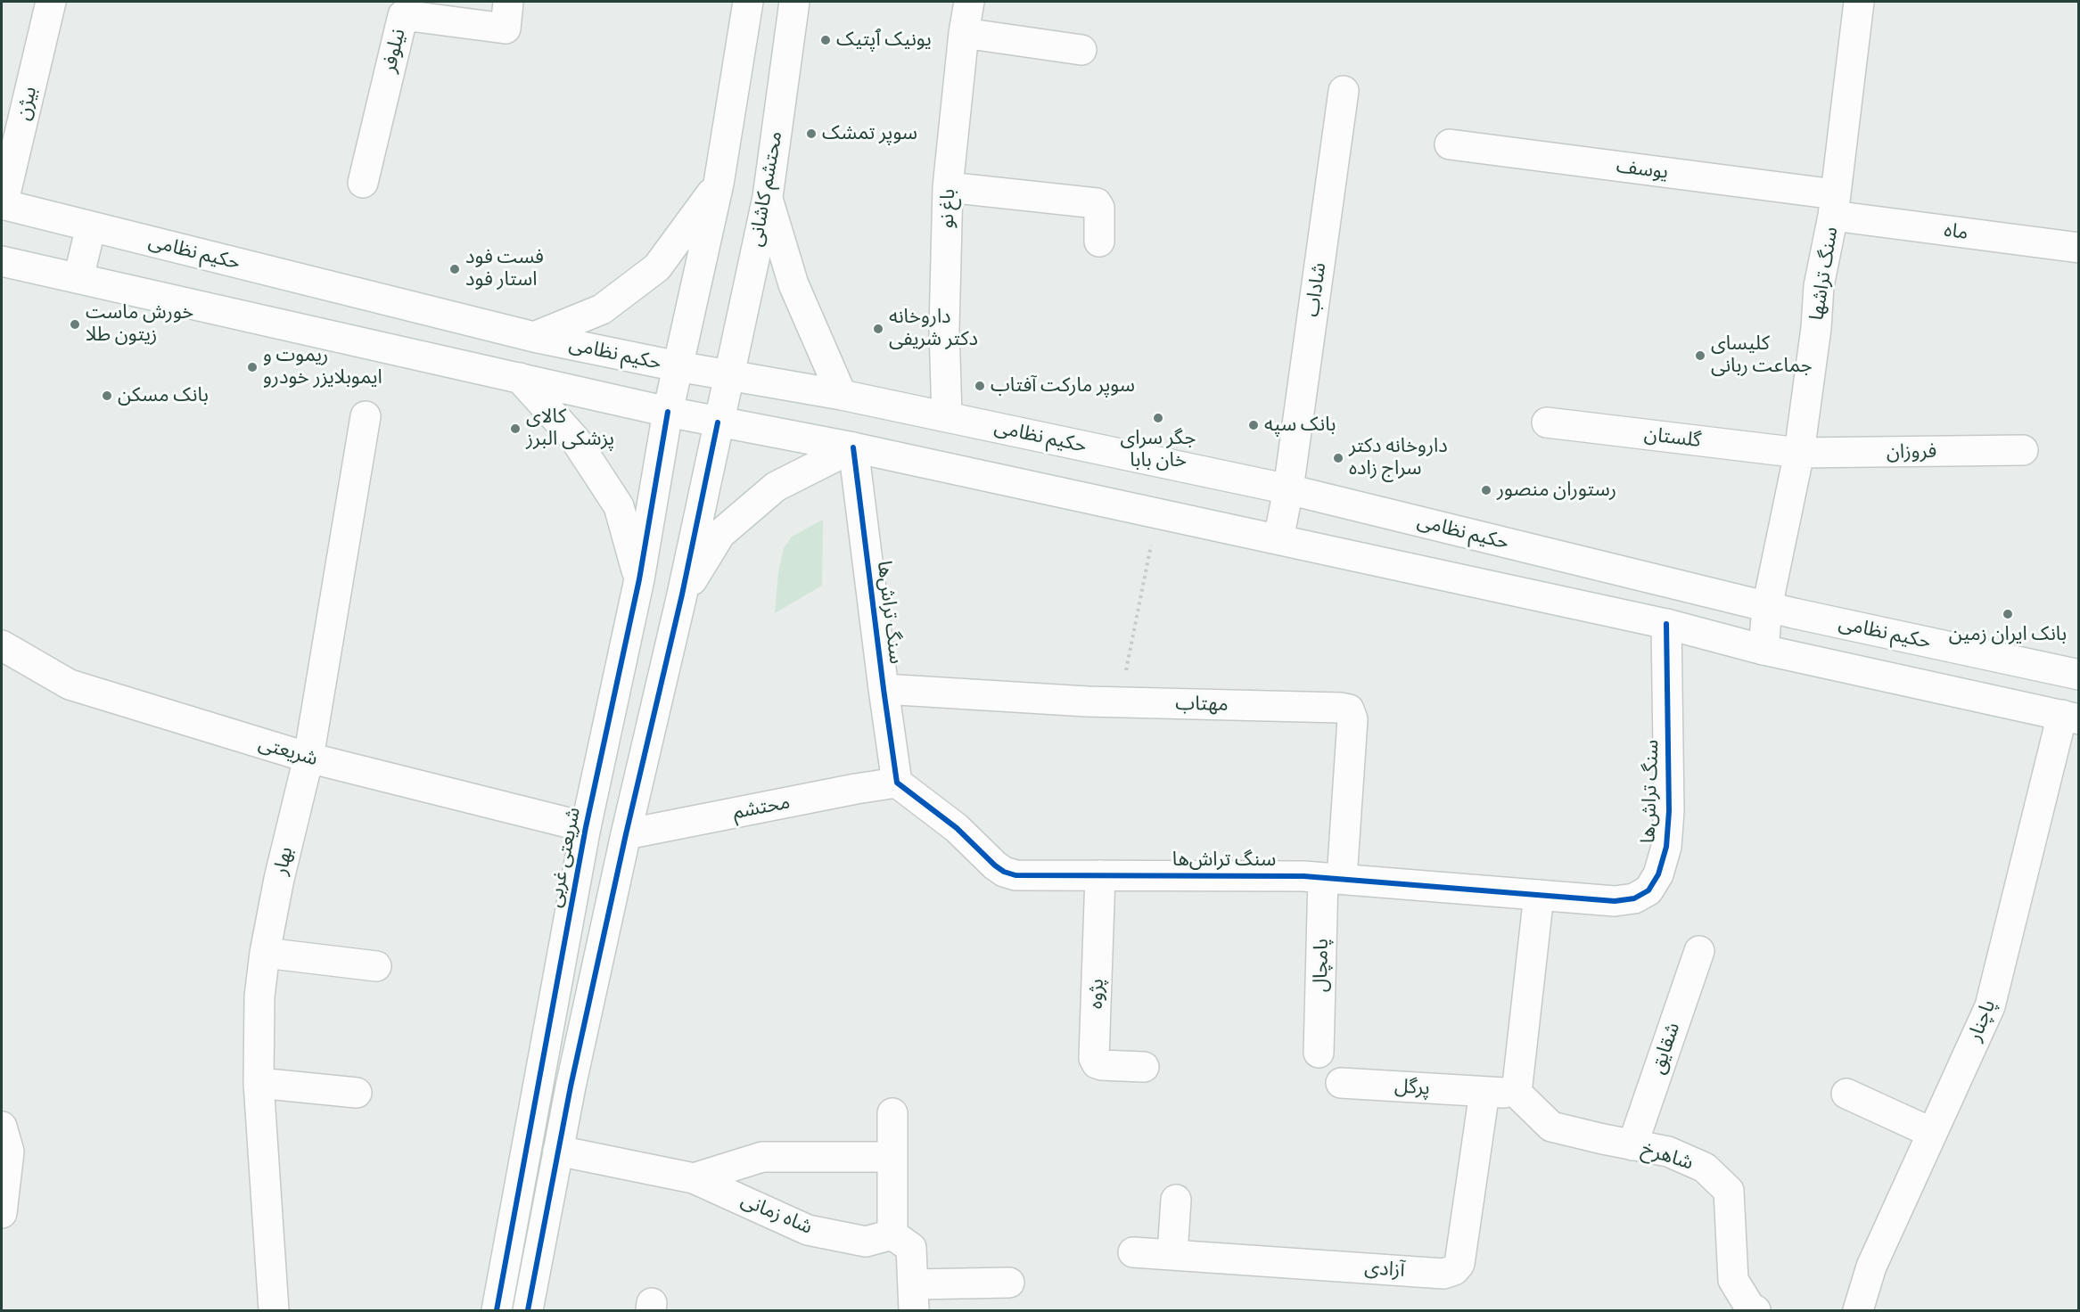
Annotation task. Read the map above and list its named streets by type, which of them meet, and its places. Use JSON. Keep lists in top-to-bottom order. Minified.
{"streets":{"street":["نیلوفر","بیژن","یوسف","محتشم کاشانی","باغ نو","ماه","حکیم نظامی","سنگ تراشها","شاداب","گلستان","فروزان","سنگ تراش‌ها","مهتاب","شریعتی","محتشم","شریعتی غربی","بهار","پامچال","پژوه","پاچنار","شقایق","پرگل","شاهرخ","شاه زمانی","آزادی"]},"crossings":[["بیژن","حکیم نظامی"],["یوسف","ماه"],["یوسف","سنگ تراشها"],["محتشم کاشانی","حکیم نظامی"],["باغ نو","حکیم نظامی"],["ماه","سنگ تراشها"],["حکیم نظامی","سنگ تراشها"],["حکیم نظامی","شاداب"],["حکیم نظامی","شریعتی غربی"],["سنگ تراشها","گلستان"],["سنگ تراشها","فروزان"],["گلستان","فروزان"],["سنگ تراش‌ها","مهتاب"],["سنگ تراش‌ها","محتشم"],["سنگ تراش‌ها","پامچال"],["سنگ تراش‌ها","پژوه"],["مهتاب","پامچال"],["شریعتی","شریعتی غربی"],["شریعتی","بهار"],["شقایق","شاهرخ"],["پرگل","شاهرخ"],["پرگل","آزادی"]],"places":["یونیک ٱپتیک","سوپر تمشک","فست فود استار فود","خورش ماست زیتون طلا","داروخانه دکتر شریفی","کلیسای جماعت ربانی","ریموت و ایموبلایزر خودرو","سوپر مارکت آفتاب","بانک مسکن","جگر سرای خان بابا","بانک سپه","کالای پزشکی البرز","داروخانه دکتر سراج زاده","رستوران منصور","بانک ایران زمین"]}
